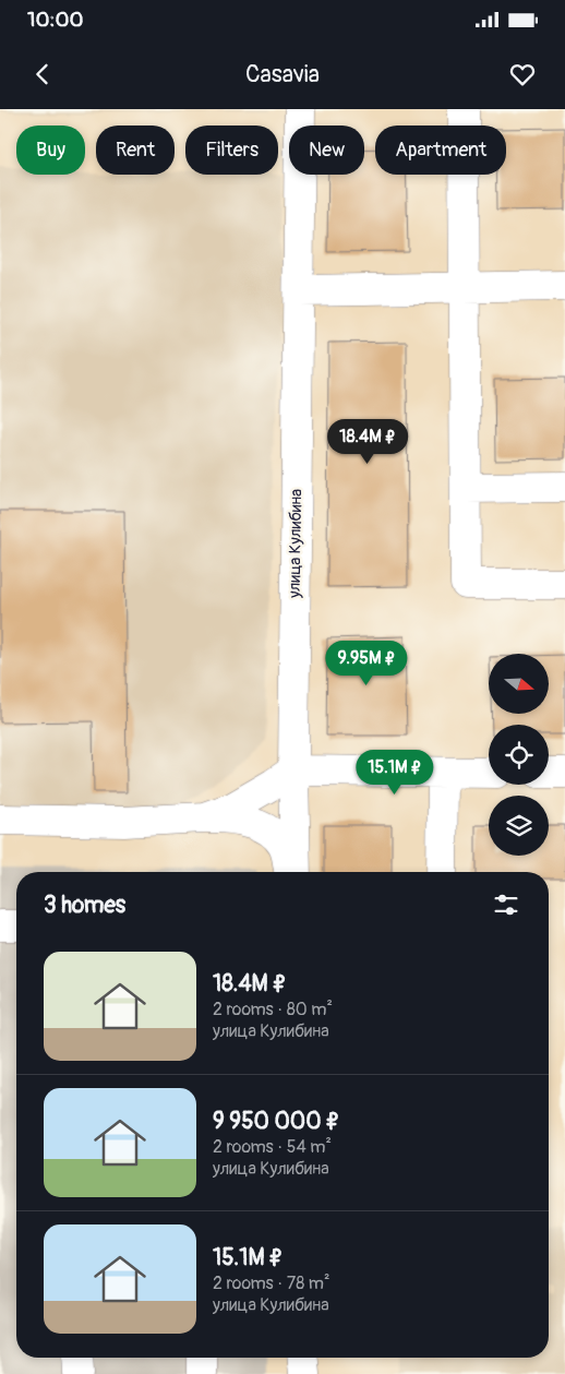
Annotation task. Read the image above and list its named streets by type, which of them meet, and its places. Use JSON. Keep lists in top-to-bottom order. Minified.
{"streets":{"street":["улица Кулибина"]},"north":"right","page":{"status":"10:00","header":"Casavia","chip":["Buy","Rent","Filters","New","Apartment"],"price":["18.4M ₽","9.95M ₽","15.1M ₽"],"heading":"3 homes","list":[{"name":"18.4M ₽","note":"2 rooms · 80 m² · улица Кулибина"},{"name":"9 950 000 ₽","note":"2 rooms · 54 m² · улица Кулибина"},{"name":"15.1M ₽","note":"2 rooms · 78 m² · улица Кулибина"}]}}
